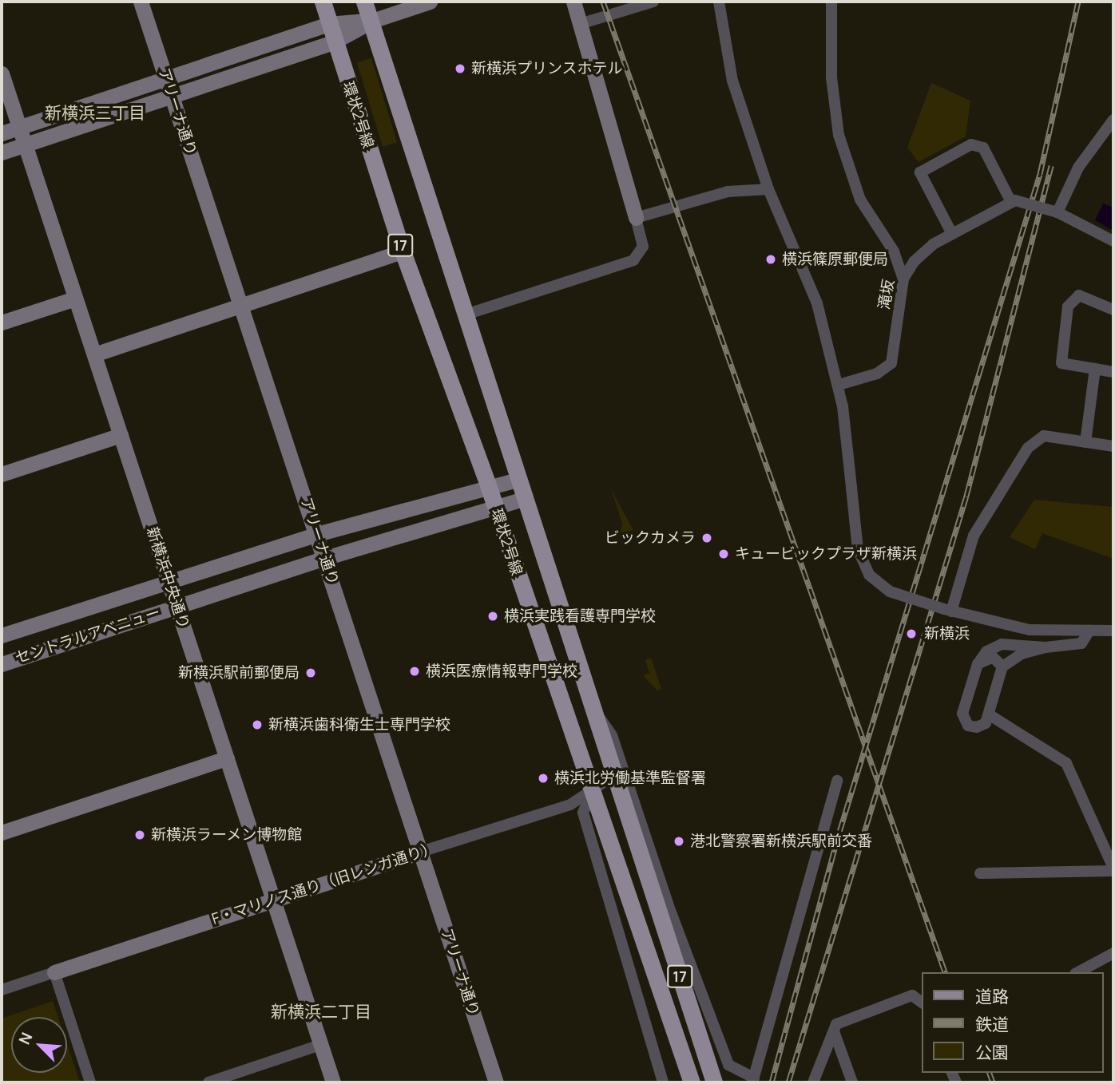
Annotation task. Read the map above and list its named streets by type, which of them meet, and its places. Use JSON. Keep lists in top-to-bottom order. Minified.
{"streets":{"main road":["環状2号線","17"],"street":["アリーナ通り","滝坂","新横浜中央通り","セントラルアベニュー","F・マリノス通り（旧レンガ通り）"]},"crossings":[["アリーナ通り","セントラルアベニュー"],["アリーナ通り","F・マリノス通り（旧レンガ通り）"],["環状2号線","セントラルアベニュー"],["環状2号線","F・マリノス通り（旧レンガ通り）"],["新横浜中央通り","セントラルアベニュー"],["新横浜中央通り","F・マリノス通り（旧レンガ通り）"]],"districts":["新横浜三丁目","新横浜二丁目"],"places":["新横浜プリンスホテル","横浜篠原郵便局","ビックカメラ","キュービックプラザ新横浜","横浜実践看護専門学校","新横浜","横浜医療情報専門学校","新横浜駅前郵便局","新横浜歯科衛生士専門学校","横浜北労働基準監督署","新横浜ラーメン博物館","港北警察署新横浜駅前交番"],"legend":["道路","鉄道","公園"],"north":"top left"}
